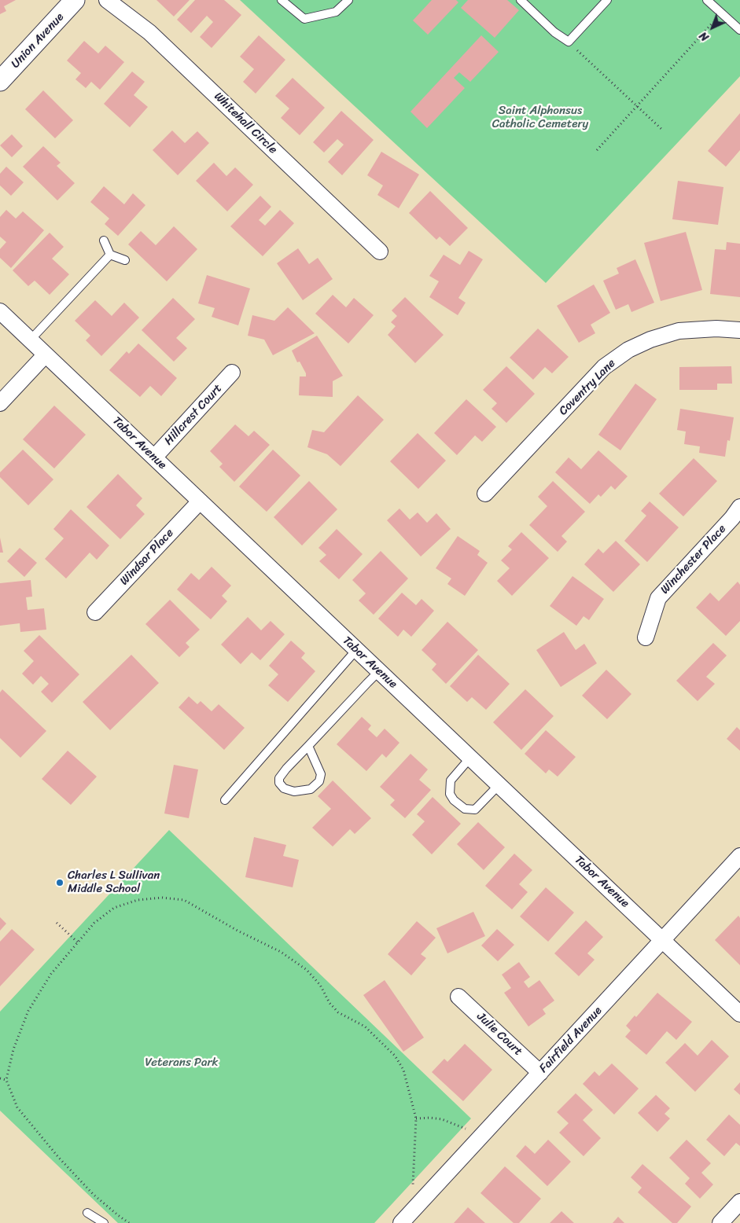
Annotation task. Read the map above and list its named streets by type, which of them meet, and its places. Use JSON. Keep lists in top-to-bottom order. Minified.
{"streets":{"street":["Union Avenue","Whitehall Circle","Coventry Lane","Hillcrest Court","Tabor Avenue","Windsor Place","Winchester Place","Julie Court","Fairfield Avenue"]},"crossings":[["Hillcrest Court","Tabor Avenue"],["Tabor Avenue","Windsor Place"],["Tabor Avenue","Fairfield Avenue"],["Julie Court","Fairfield Avenue"]],"parks":["Saint Alphonsus Catholic Cemetery","Veterans Park"],"places":["Charles L Sullivan Middle School"],"north":"bottom left"}
